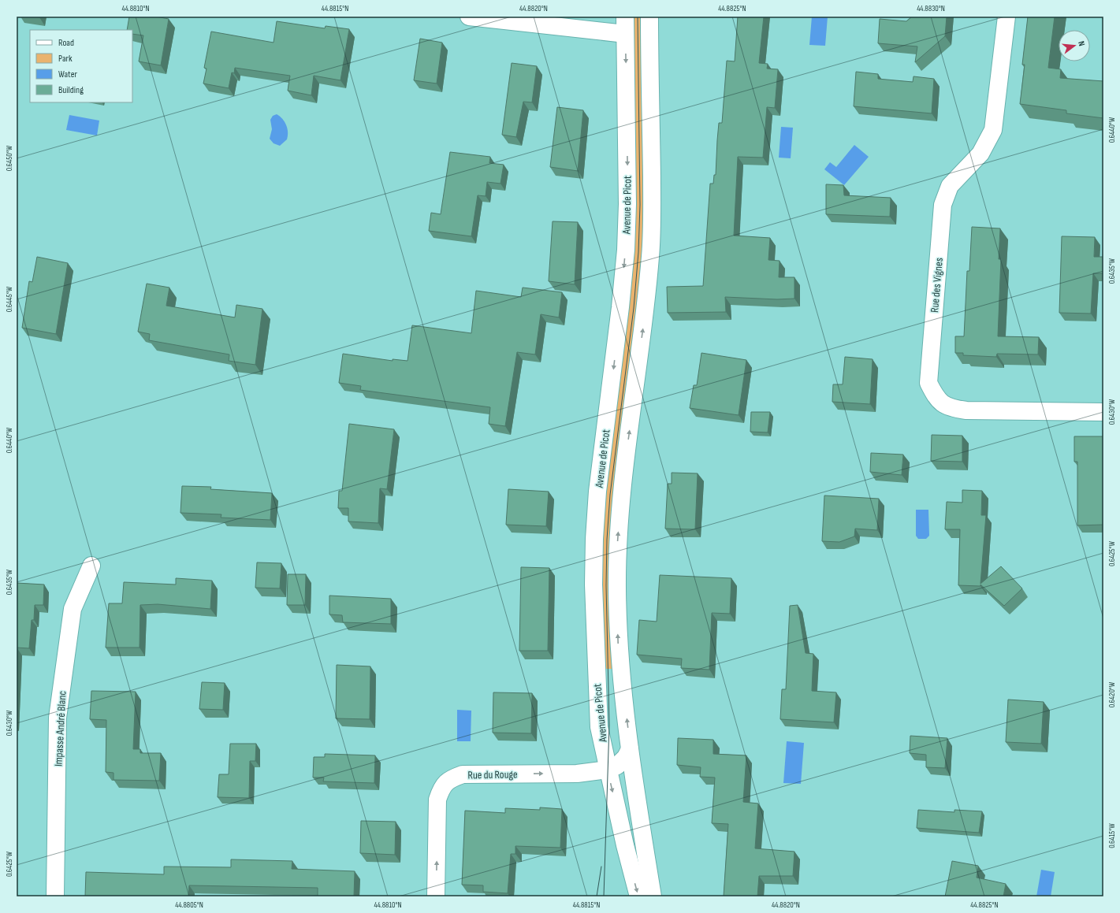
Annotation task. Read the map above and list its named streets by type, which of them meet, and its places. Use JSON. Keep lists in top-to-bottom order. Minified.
{"streets":{"street":["Avenue de Picot","Rue des Vignes","Impasse André Blanc","Rue du Rouge"]},"crossings":[["Avenue de Picot","Rue du Rouge"]],"legend":["Road","Park","Water","Building"],"north":"right","coordinates":["44.8810°N","44.8815°N","44.8820°N","44.8825°N","44.8830°N","0.6440°W","0.6450°W","0.6435°W","0.6445°W","0.6430°W","0.6425°W","0.6420°W","0.6415°W","44.8805°N"]}
